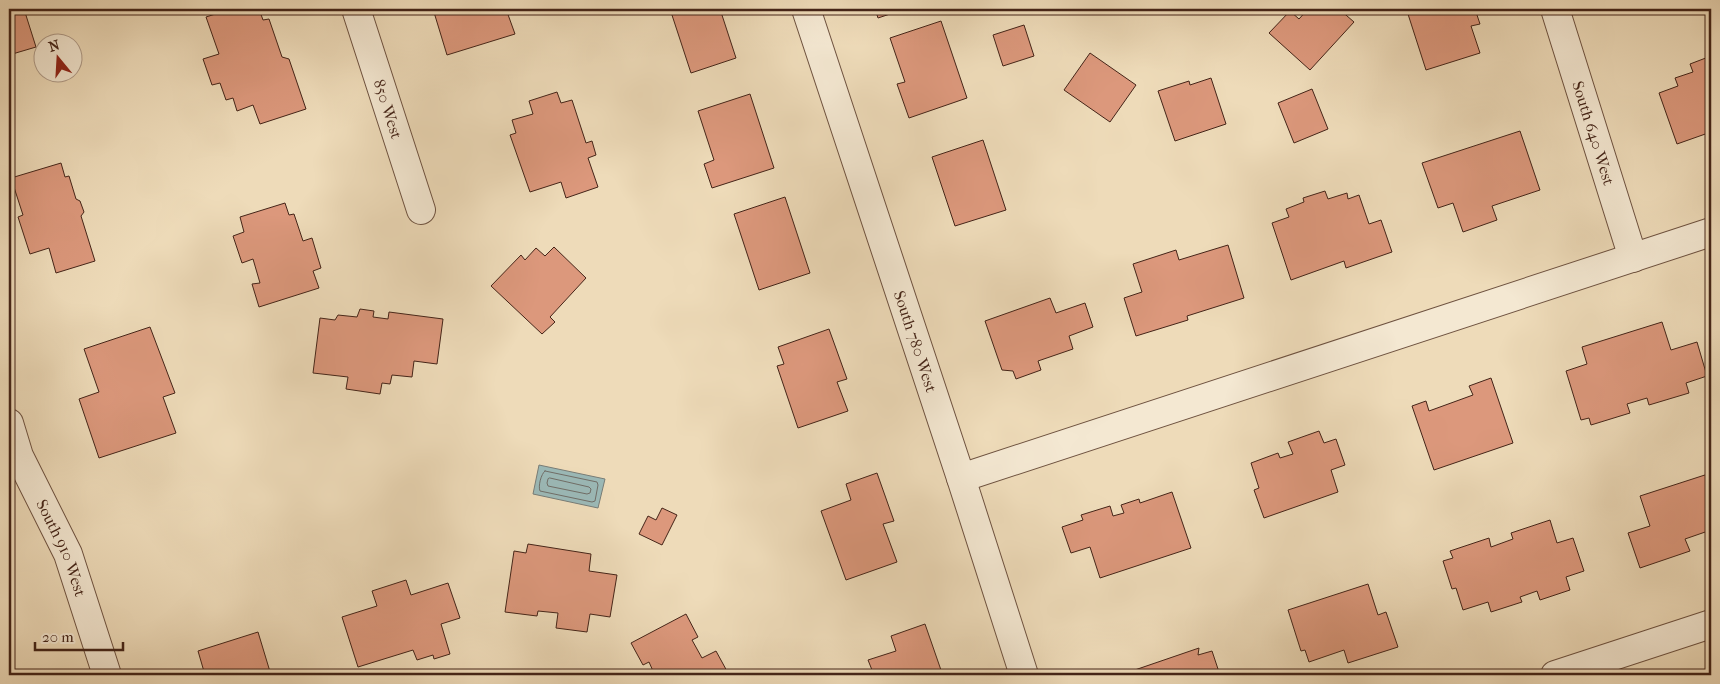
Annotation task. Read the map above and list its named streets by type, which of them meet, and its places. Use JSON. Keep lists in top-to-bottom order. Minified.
{"streets":{"street":["850 West","South 640 West","South 780 West","South 910 West"]},"scale_bar":"20 m","north":"top"}
